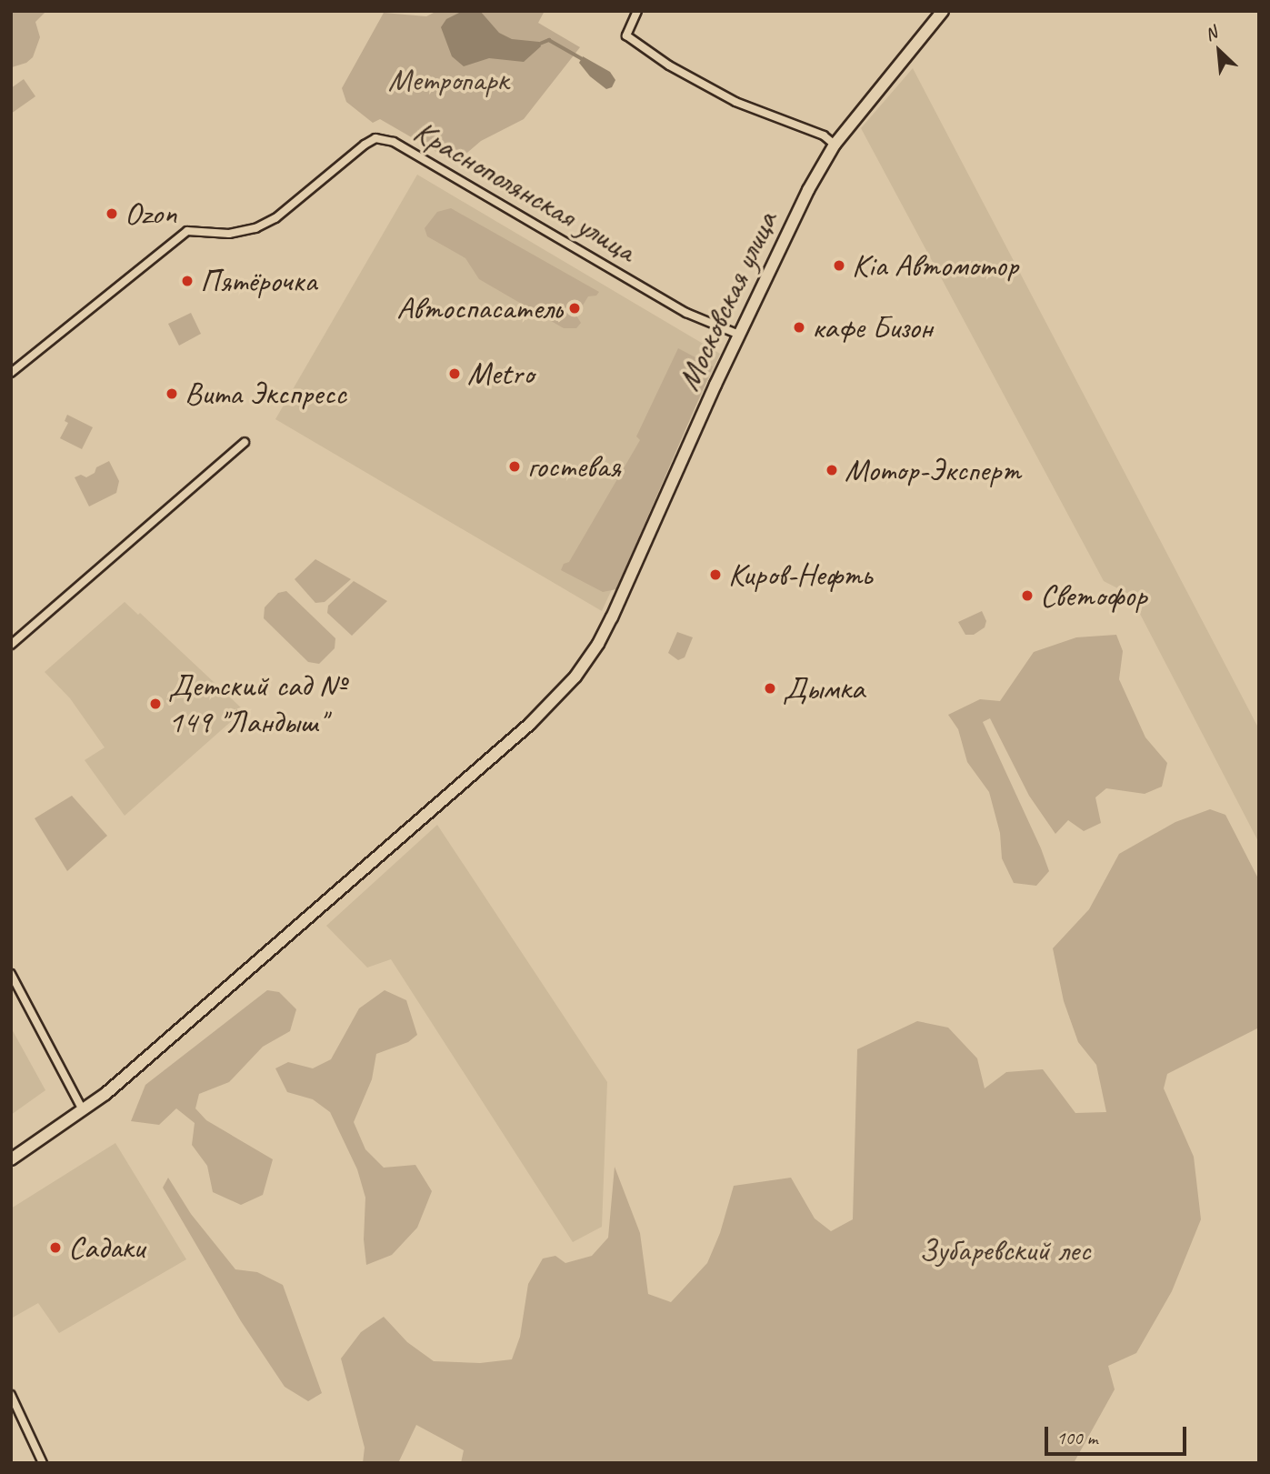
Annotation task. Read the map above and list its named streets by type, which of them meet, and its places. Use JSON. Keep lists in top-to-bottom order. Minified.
{"streets":{"main road":["Московская улица"],"street":["Краснополянская улица"]},"crossings":[["Краснополянская улица","Московская улица"]],"parks":["Метропарк","Зубаревский лес"],"places":["Ozon","Kia Автомотор","Пятёрочка","Автоспасатель","кафе Бизон","Metro","Вита Экспресс","гостевая","Мотор-Эксперт","Киров-Нефть","Светофор","Дымка","Детский сад № 149 \"Ландыш\"","Садаки"],"scale_bar":"100 m","north":"top left"}
